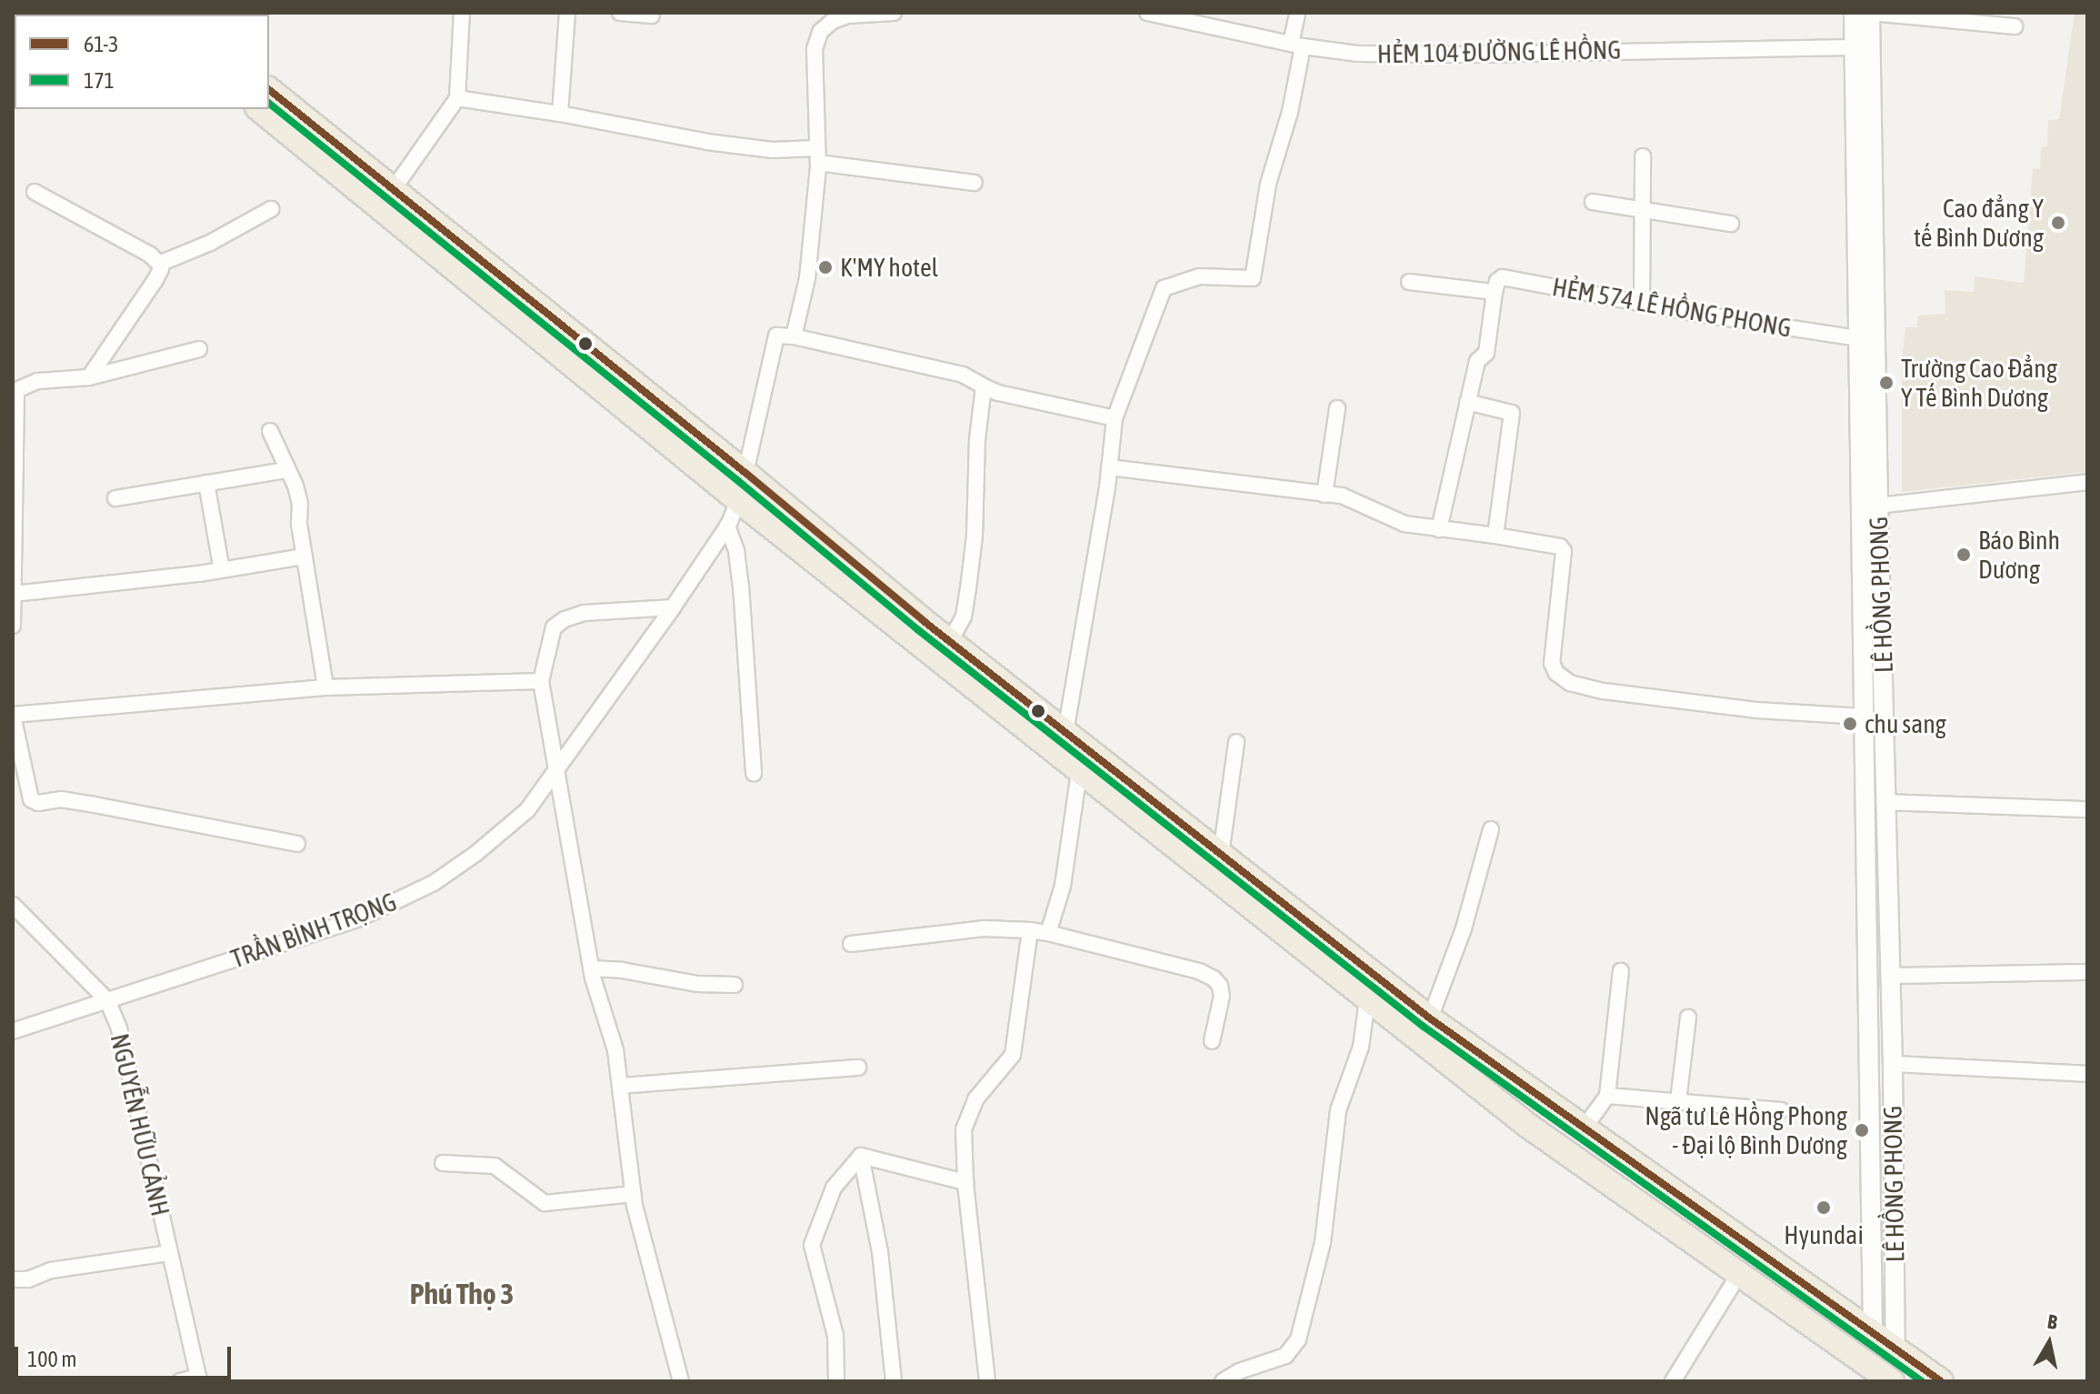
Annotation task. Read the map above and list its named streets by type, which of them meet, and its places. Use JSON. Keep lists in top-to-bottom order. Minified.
{"streets":{"street":["HẺM 104 ĐƯỜNG LÊ HỒNG","HẺM 574 LÊ HỒNG PHONG","LÊ HỒNG PHONG","TRẦN BÌNH TRỌNG","NGUYỄN HỮU CẢNH"]},"crossings":[["HẺM 104 ĐƯỜNG LÊ HỒNG","LÊ HỒNG PHONG"],["HẺM 574 LÊ HỒNG PHONG","LÊ HỒNG PHONG"],["TRẦN BÌNH TRỌNG","NGUYỄN HỮU CẢNH"]],"districts":["Phú Thọ 3"],"places":["Cao đẳng Y tế Bình Dương","K'MY hotel","Trường Cao Đẳng Y Tế Bình Dương","Báo Bình Dương","chu sang","Ngã tư Lê Hồng Phong - Đại lộ Bình Dương","Hyundai"],"lines":["transit line 61-3","transit line 171"],"legend":["61-3","171"],"scale_bar":"100 m","north":"top"}
